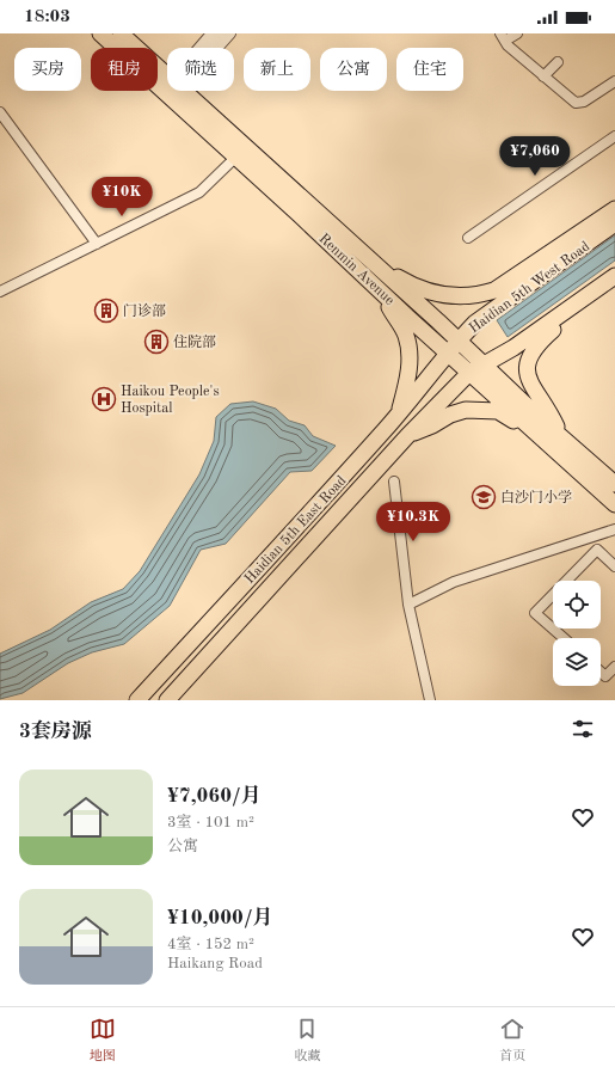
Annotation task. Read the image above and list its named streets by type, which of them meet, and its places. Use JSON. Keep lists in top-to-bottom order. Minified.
{"streets":{"main road":["Renmin Avenue","Haidian 5th West Road","Haidian 5th East Road"]},"crossings":[["Renmin Avenue","Haidian 5th West Road"],["Renmin Avenue","Haidian 5th East Road"],["Haidian 5th West Road","Haidian 5th East Road"]],"places":{"building":["门诊部","住院部"],"hospital":["Haikou People's Hospital"],"school or university":["白沙门小学"]},"page":{"status":"18:03","chip":["买房","租房","筛选","新上","公寓","住宅"],"price":["¥7,060","¥10K","¥10.3K"],"heading":"3套房源","list":[{"name":"¥7,060/月","note":"3室 · 101 m² · 公寓"},{"name":"¥10,000/月","note":"4室 · 152 m² · Haikang Road"}],"tabs":["地图","收藏","首页"]}}
